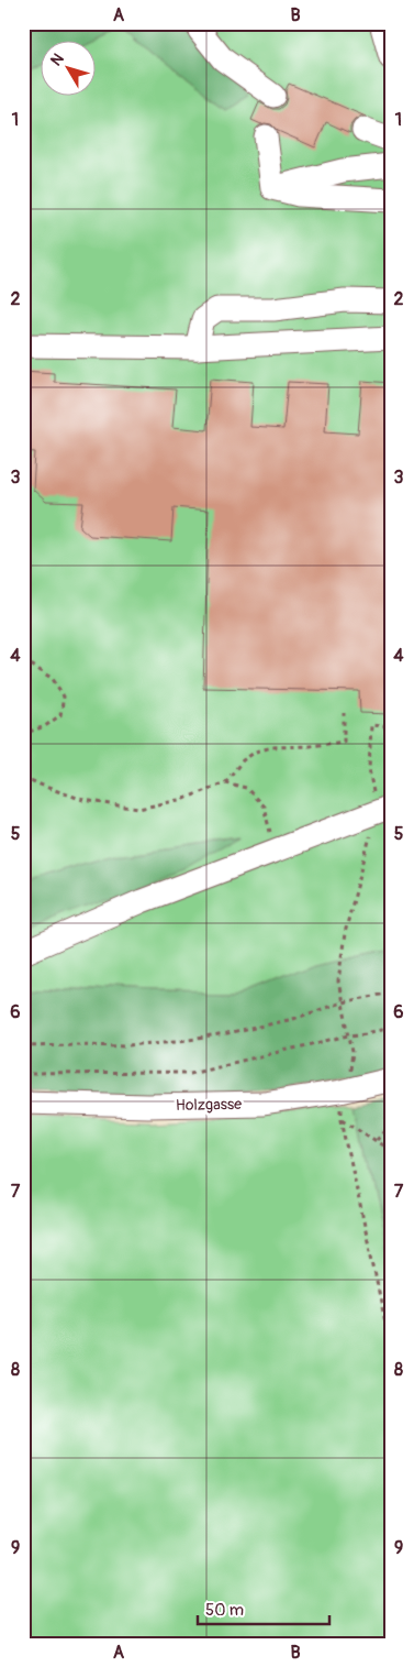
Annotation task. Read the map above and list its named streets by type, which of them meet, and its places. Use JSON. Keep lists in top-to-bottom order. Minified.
{"streets":{"street":["Holzgasse"]},"scale_bar":"50 m","north":"top left","grid":{"columns":["A","B"],"rows":["1","2","3","4","5","6","7","8","9"]}}
